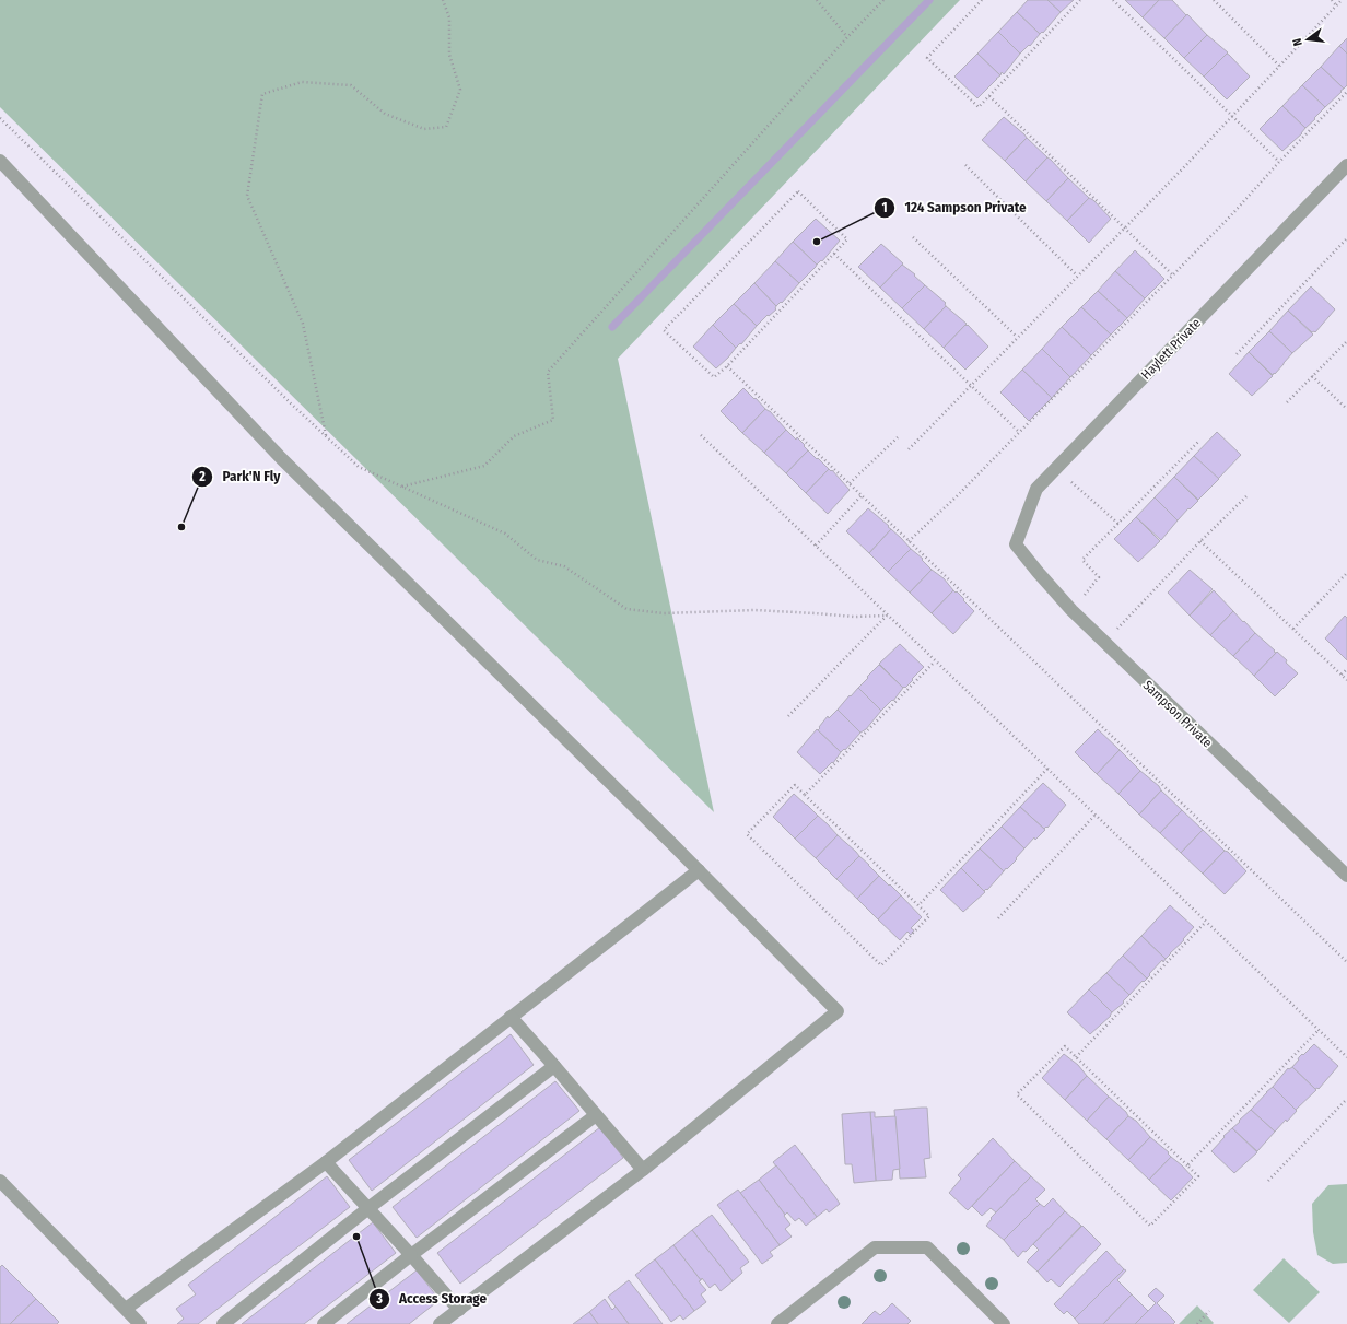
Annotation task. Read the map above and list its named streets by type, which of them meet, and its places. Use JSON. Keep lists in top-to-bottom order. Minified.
{"streets":{"street":["Haylett Private","Sampson Private"]},"crossings":[["Haylett Private","Sampson Private"]],"places":["124 Sampson Private","Park'N Fly","Access Storage"],"north":"left"}
